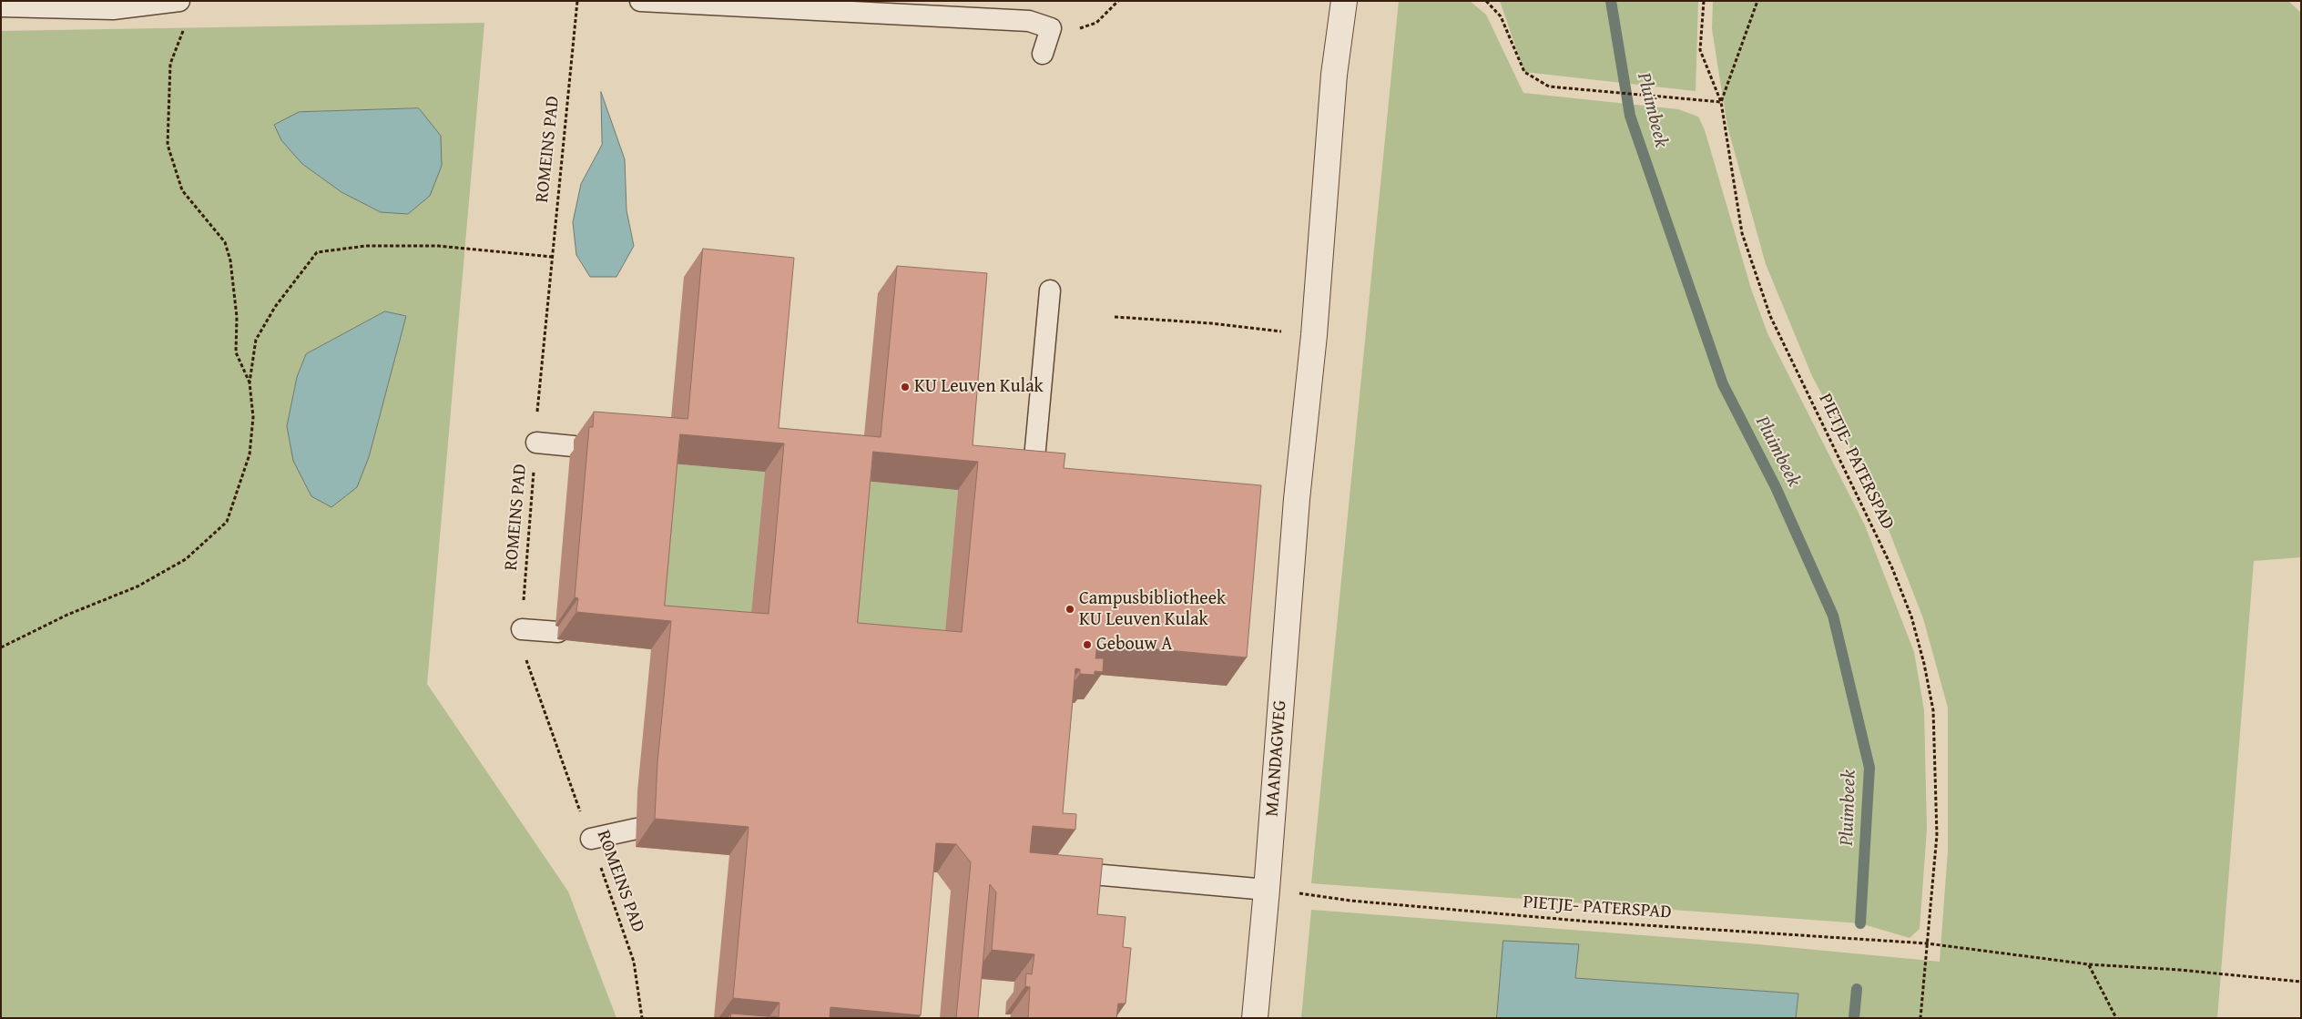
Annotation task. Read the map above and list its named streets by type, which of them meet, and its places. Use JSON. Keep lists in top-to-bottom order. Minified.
{"streets":{"street":["MAANDAGWEG"],"path":["ROMEINS PAD","PIETJE- PATERSPAD"]},"crossings":[["PIETJE- PATERSPAD","MAANDAGWEG"]],"water":["Pluimbeek"],"places":["KU Leuven Kulak","Campusbibliotheek KU Leuven Kulak","Gebouw A"]}
